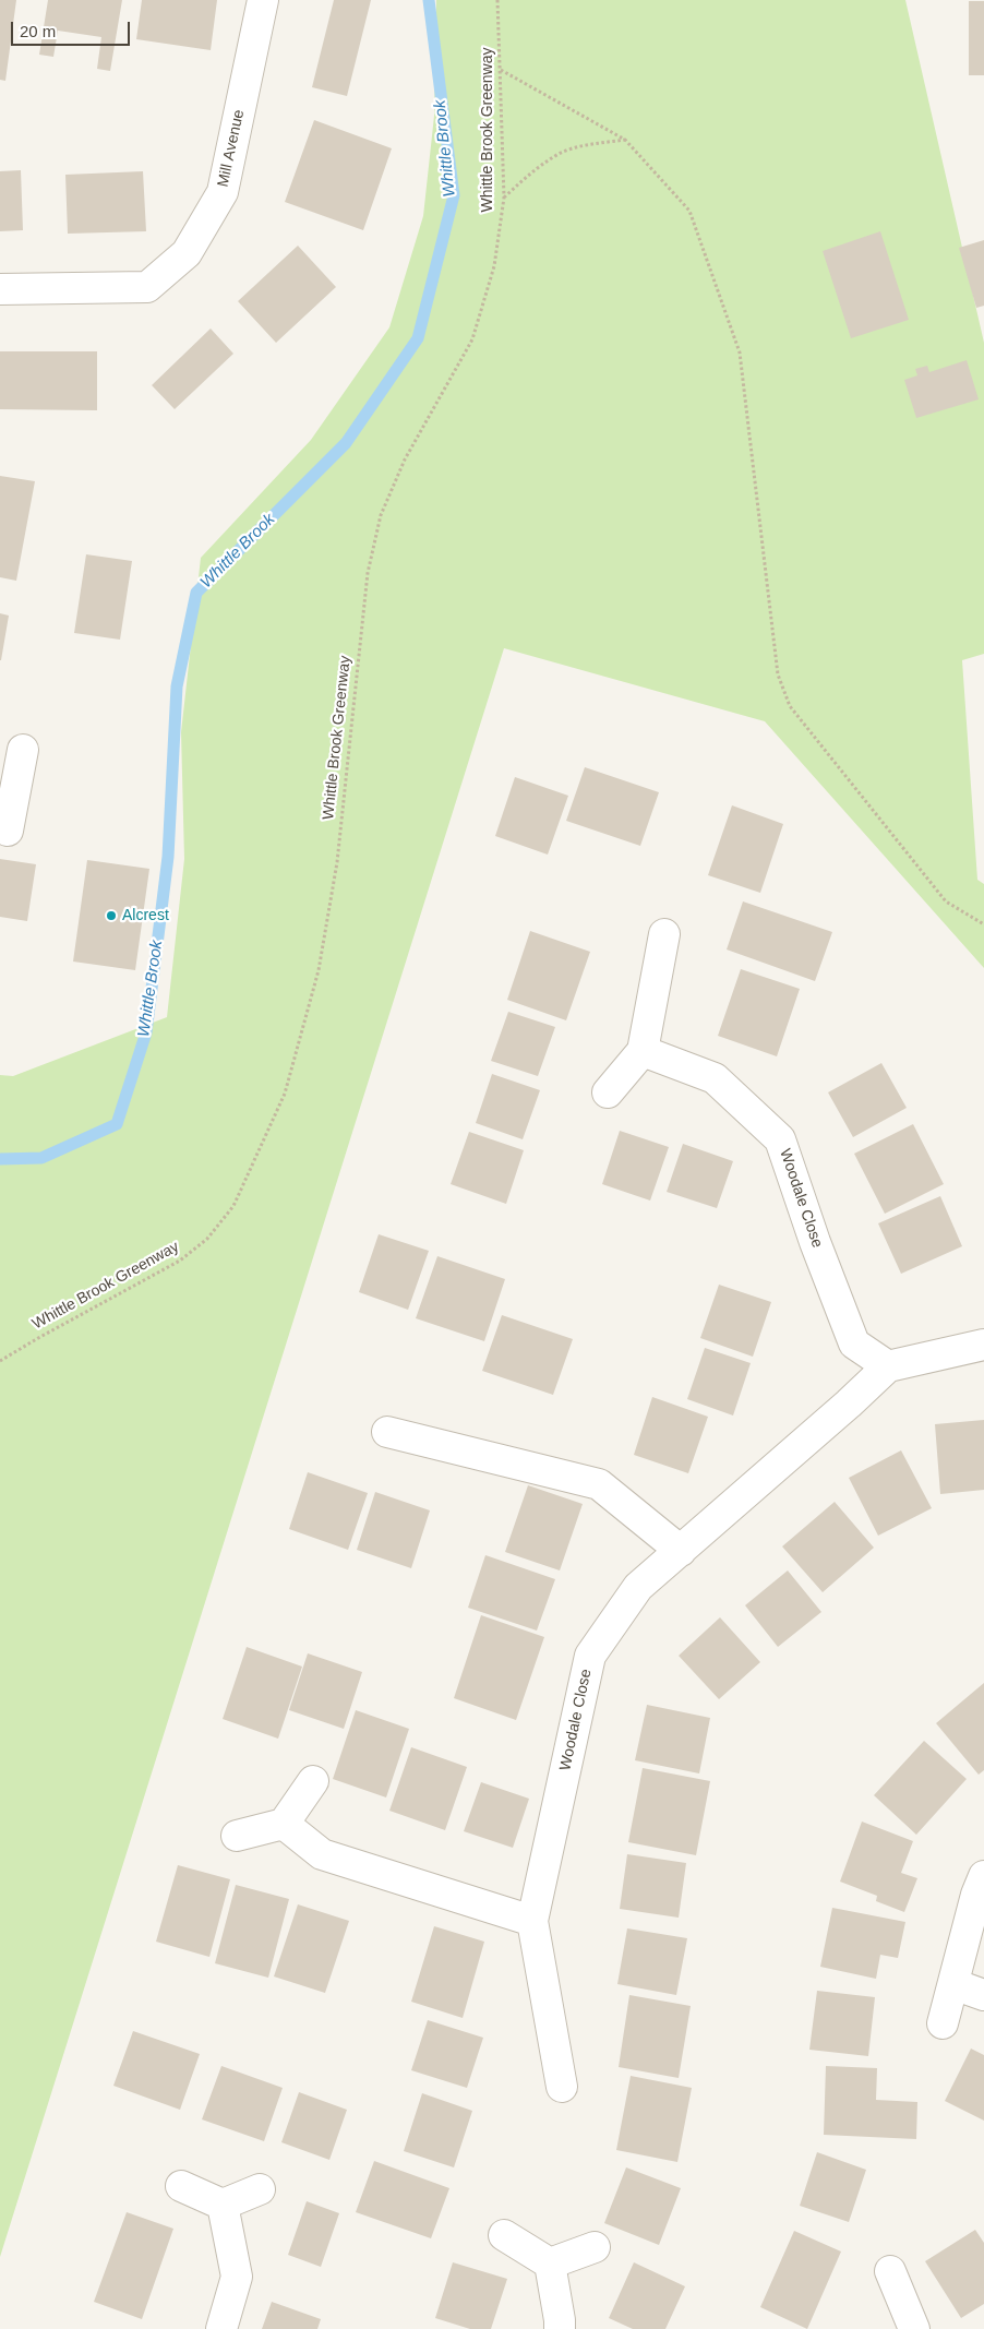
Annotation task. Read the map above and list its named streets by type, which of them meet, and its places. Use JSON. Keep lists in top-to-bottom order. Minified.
{"streets":{"street":["Mill Avenue","Woodale Close"],"path":["Whittle Brook Greenway"]},"water":["Whittle Brook"],"places":["Alcrest"],"scale_bar":"20 m"}
